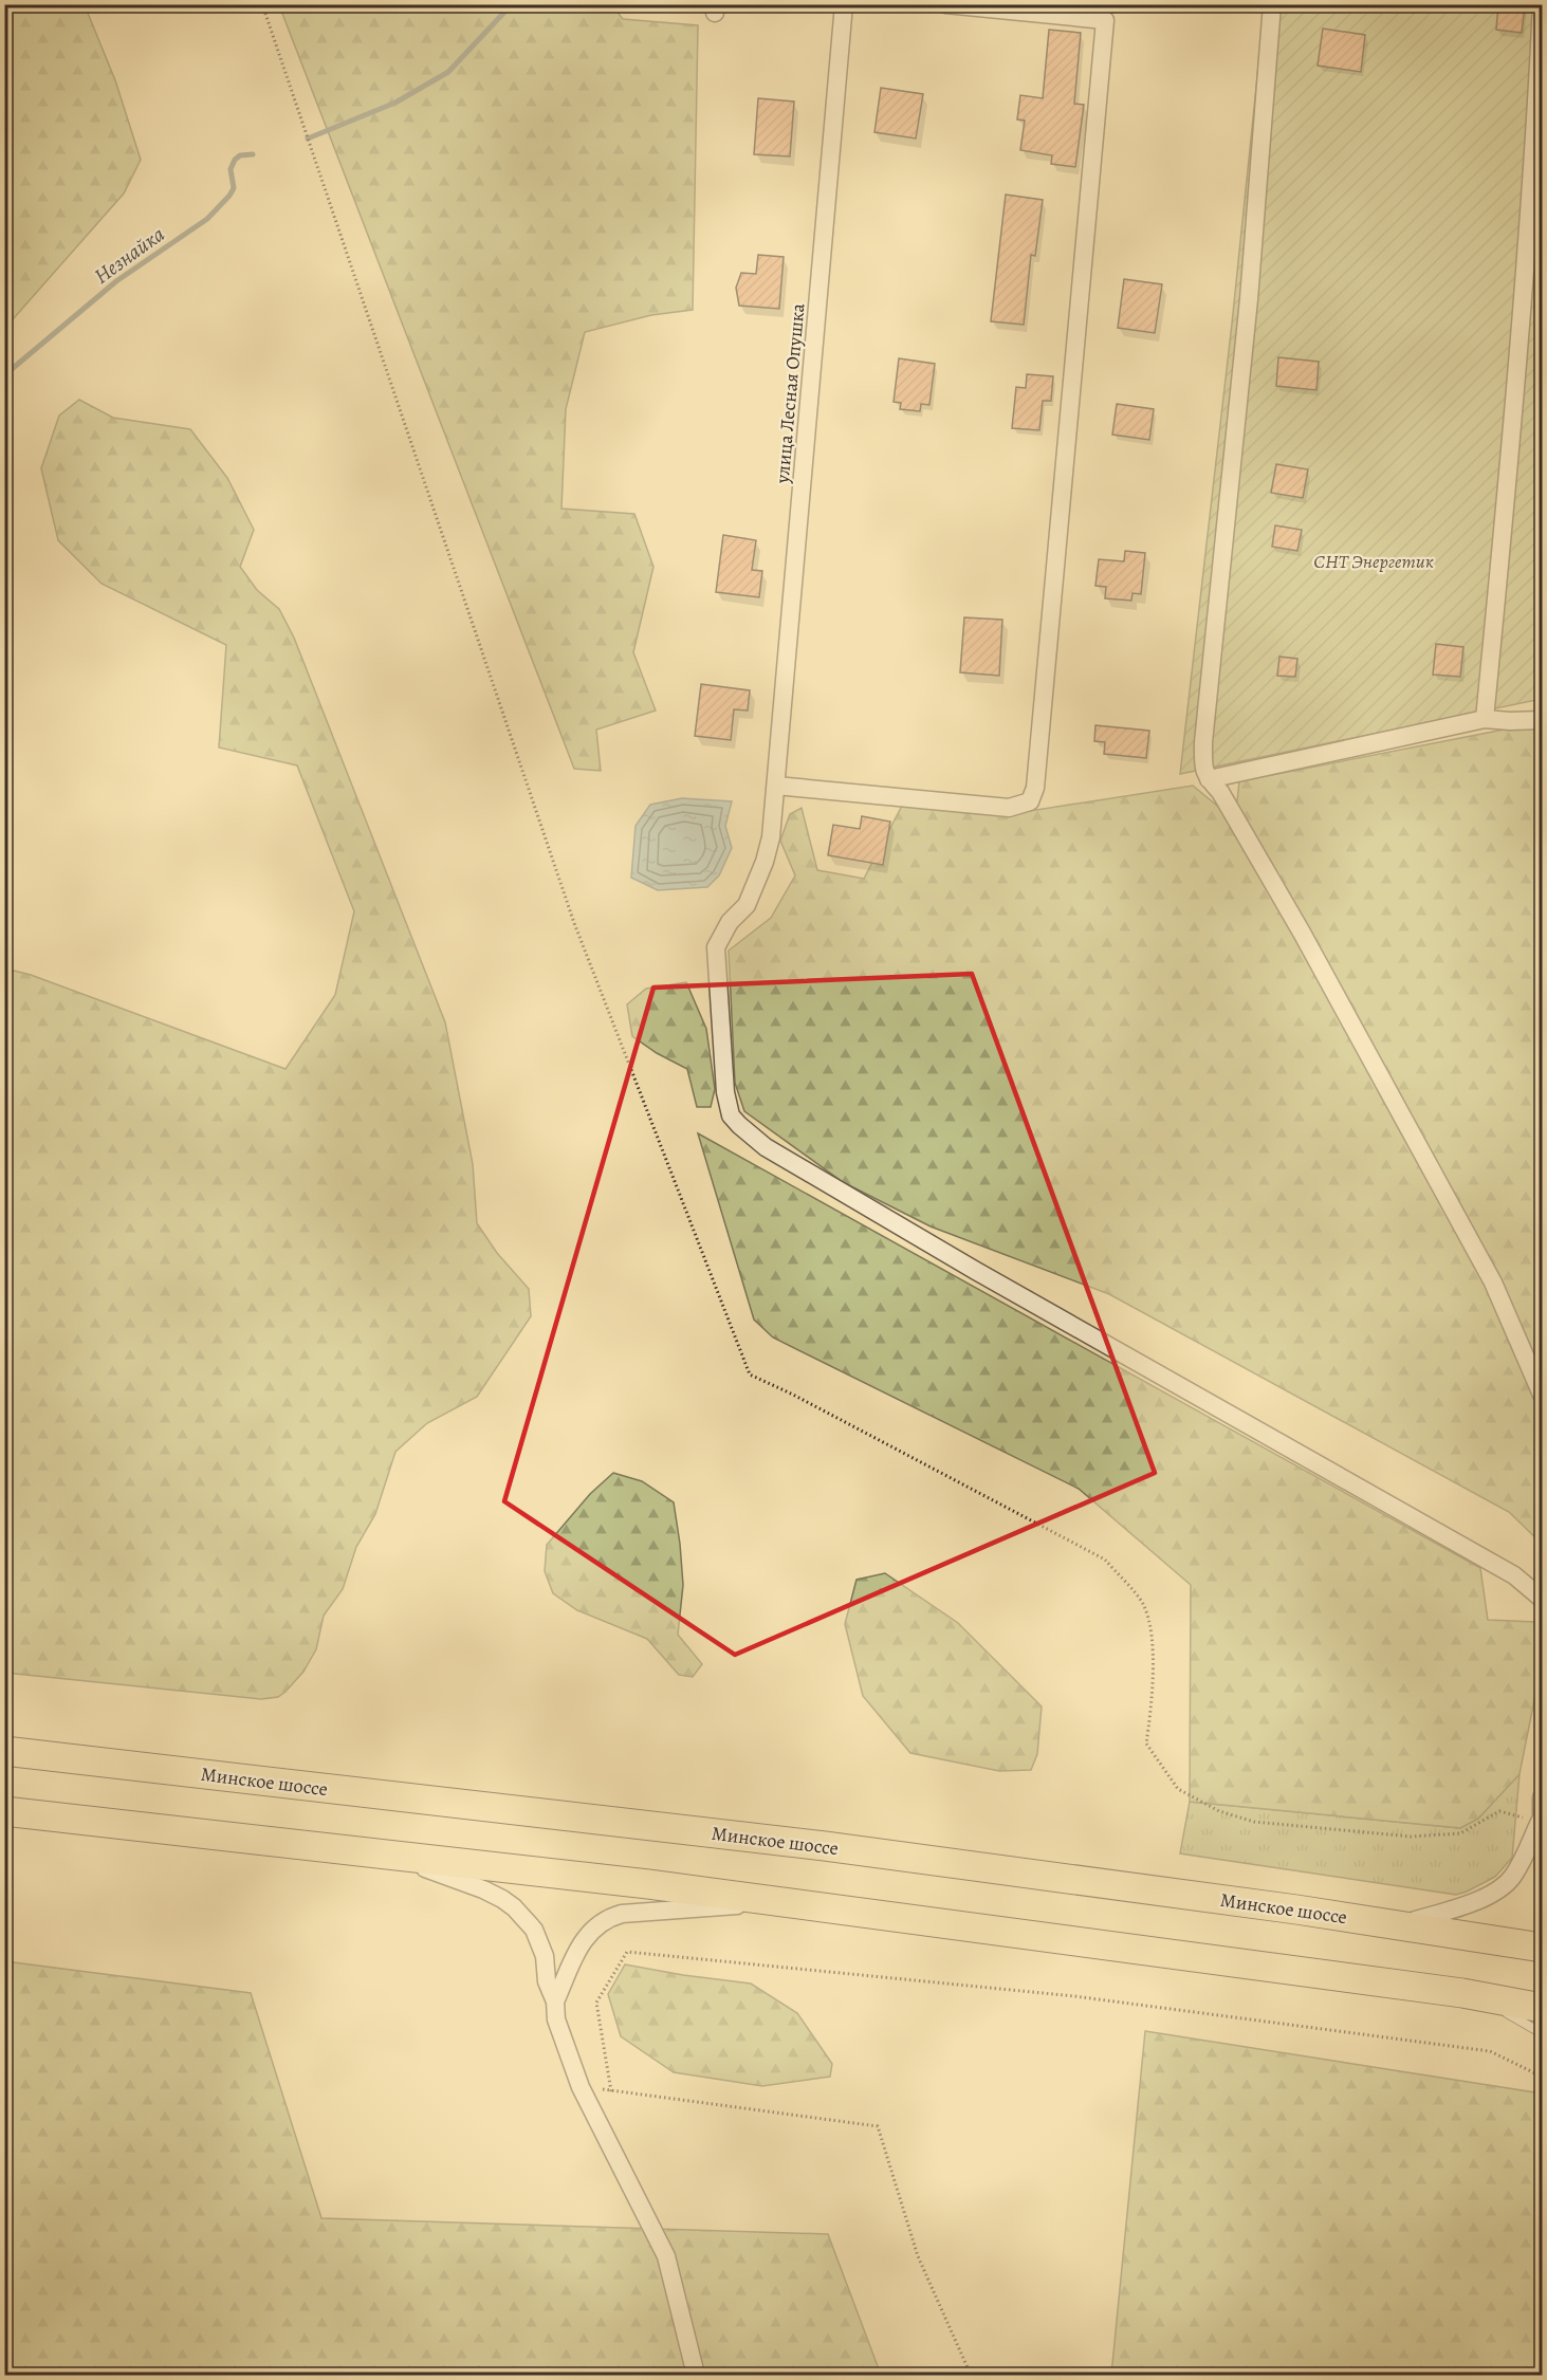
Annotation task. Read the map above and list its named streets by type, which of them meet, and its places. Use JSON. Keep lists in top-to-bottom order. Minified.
{"streets":{"highway":["Минское шоссе"],"street":["улица Лесная Опушка"]},"water":["Незнайка"],"parks":["СНТ Энергетик"]}
